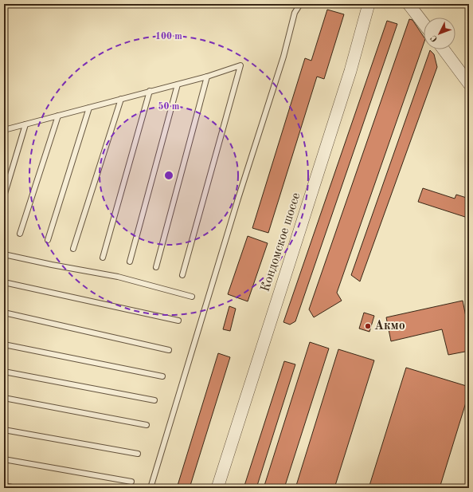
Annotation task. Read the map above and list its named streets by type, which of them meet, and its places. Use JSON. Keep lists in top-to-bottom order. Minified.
{"streets":{"street":["Кондомское шоссе"]},"places":["Акмо"],"north":"bottom left","rings":["100 m","50 m"]}
